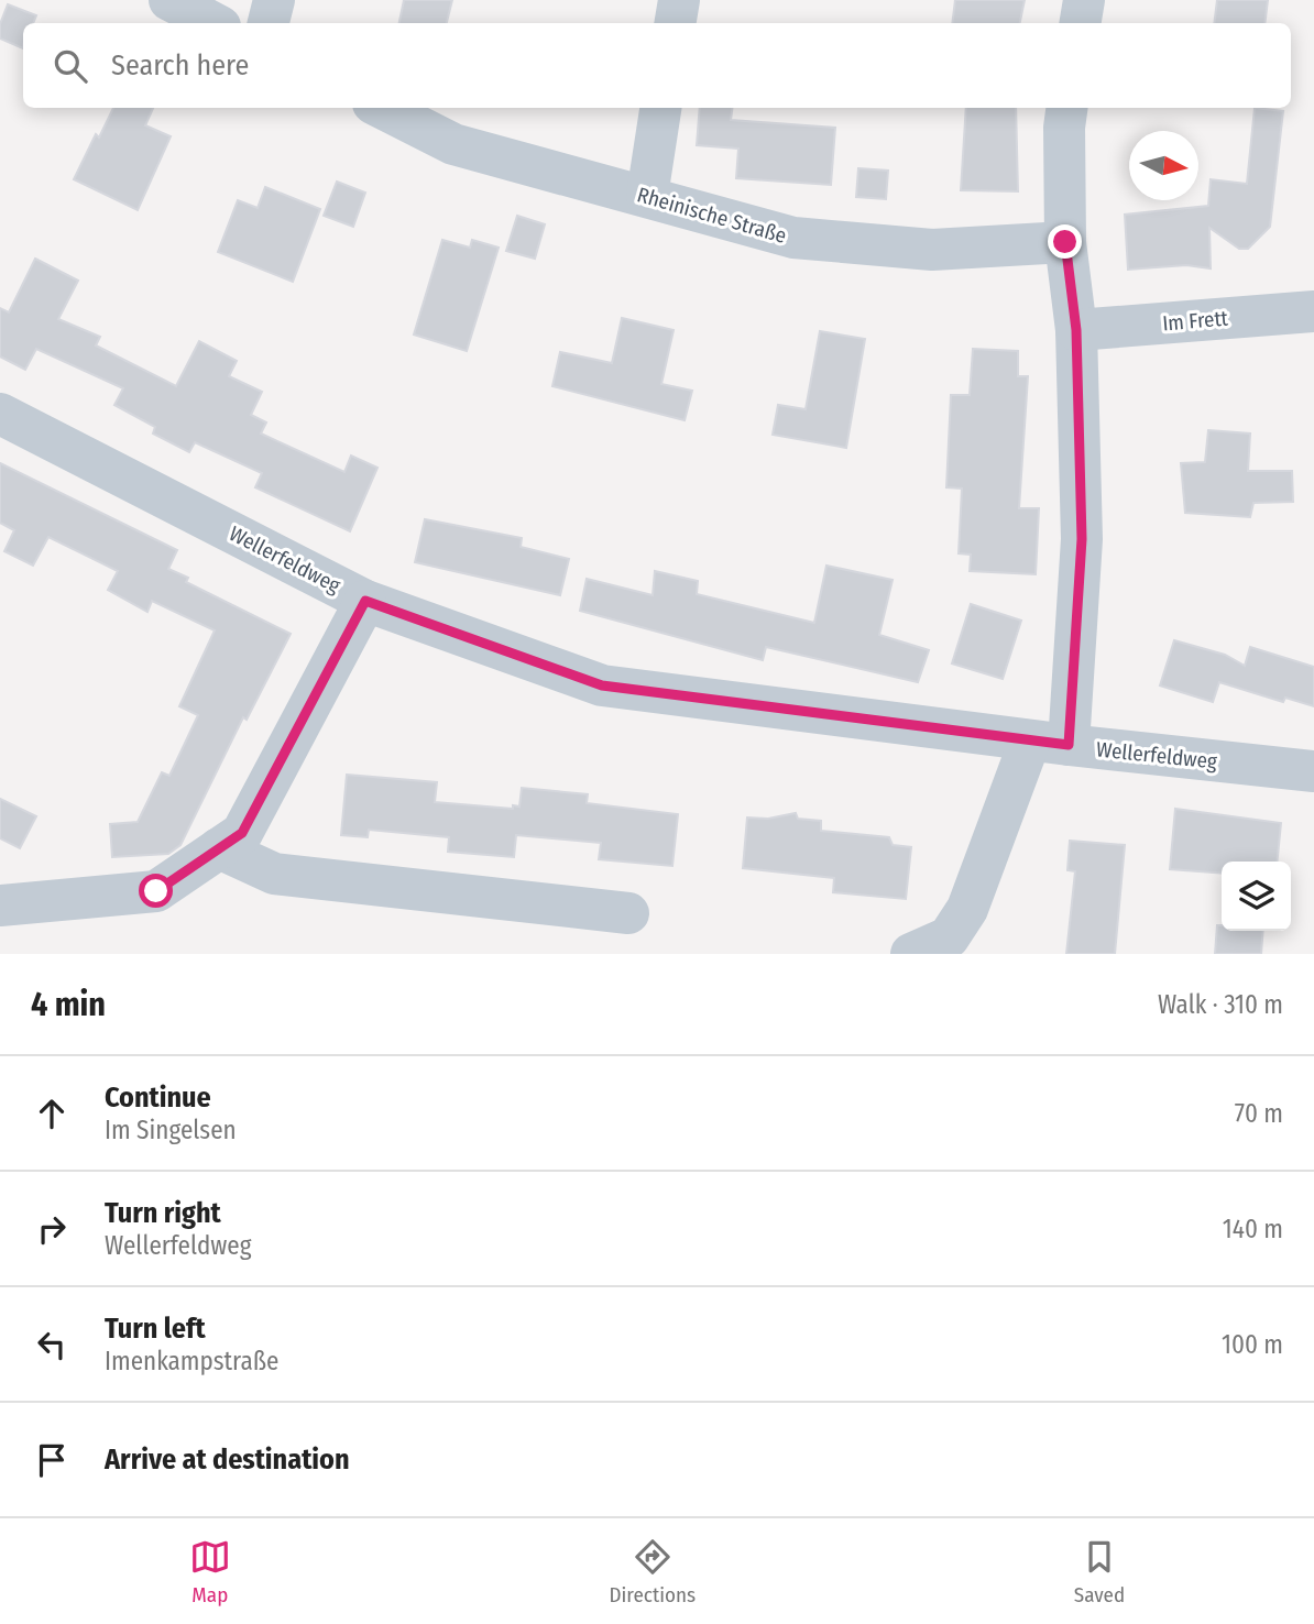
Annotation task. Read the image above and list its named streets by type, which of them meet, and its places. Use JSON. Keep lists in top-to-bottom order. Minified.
{"streets":{"street":["Rheinische Straße","Im Frett","Wellerfeldweg"]},"north":"right","page":{"search":"Search here","heading":["4 min","Walk · 310 m"],"list":[["Continue","Im Singelsen","70 m"],["Turn right","Wellerfeldweg","140 m"],["Turn left","Imenkampstraße","100 m"],"Arrive at destination"],"nav":["Map","Directions","Saved"]}}
